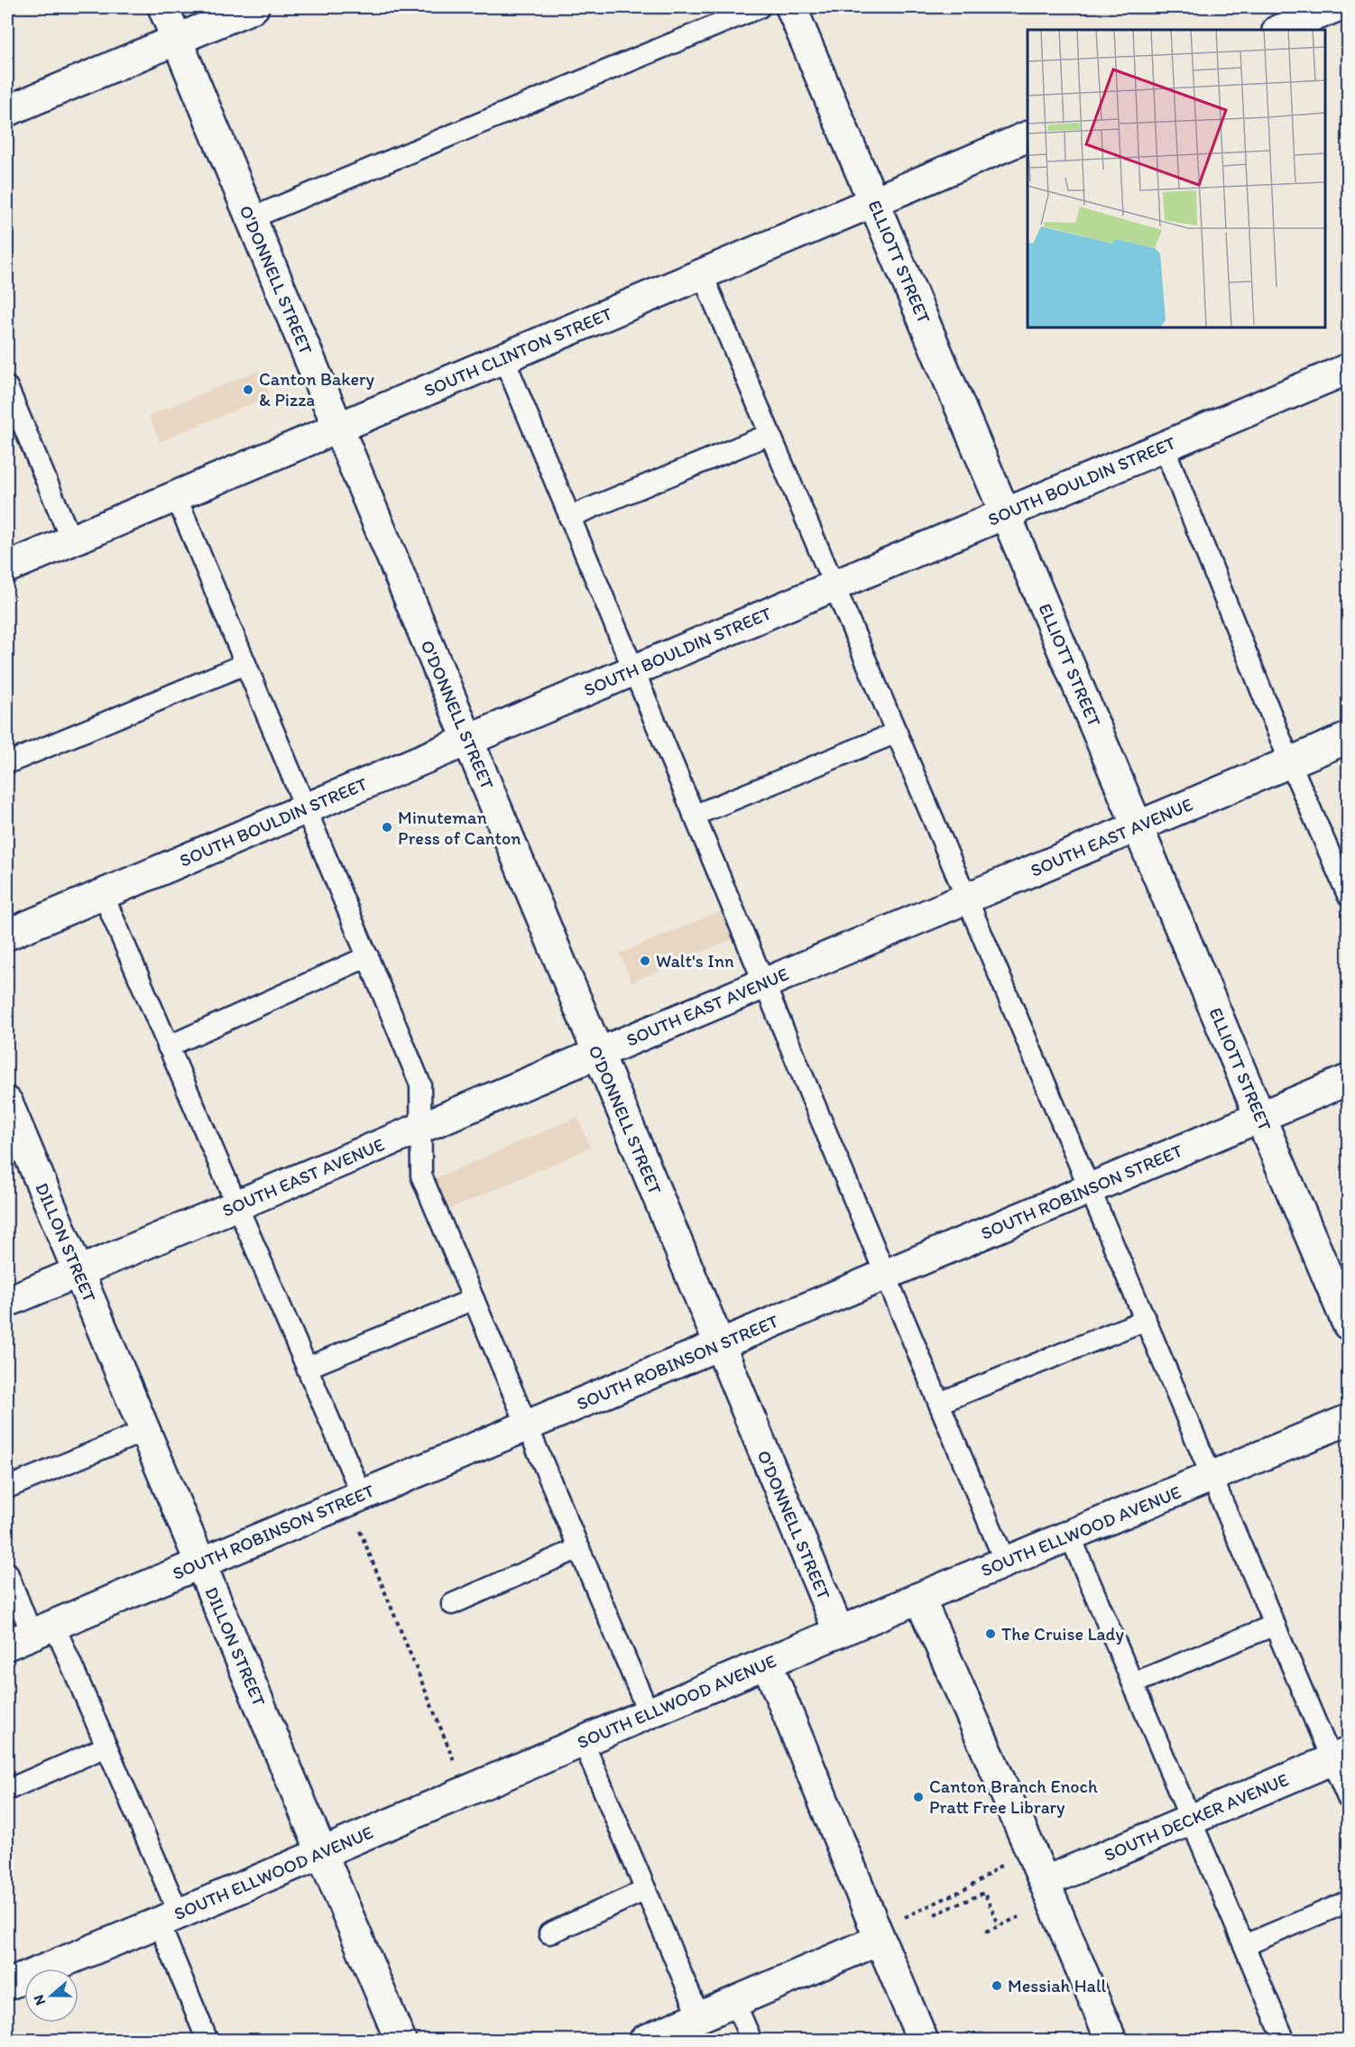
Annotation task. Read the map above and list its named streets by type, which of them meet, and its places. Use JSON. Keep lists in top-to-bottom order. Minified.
{"streets":{"street":["ELLIOTT STREET","O'DONNELL STREET","SOUTH CLINTON STREET","SOUTH BOULDIN STREET","SOUTH EAST AVENUE","SOUTH ROBINSON STREET","DILLON STREET","SOUTH ELLWOOD AVENUE","SOUTH DECKER AVENUE"]},"crossings":[["ELLIOTT STREET","SOUTH CLINTON STREET"],["ELLIOTT STREET","SOUTH BOULDIN STREET"],["ELLIOTT STREET","SOUTH EAST AVENUE"],["ELLIOTT STREET","SOUTH ROBINSON STREET"],["O'DONNELL STREET","SOUTH CLINTON STREET"],["O'DONNELL STREET","SOUTH BOULDIN STREET"],["O'DONNELL STREET","SOUTH EAST AVENUE"],["O'DONNELL STREET","SOUTH ROBINSON STREET"],["O'DONNELL STREET","SOUTH ELLWOOD AVENUE"],["SOUTH EAST AVENUE","DILLON STREET"],["SOUTH ROBINSON STREET","DILLON STREET"],["DILLON STREET","SOUTH ELLWOOD AVENUE"]],"places":["Canton Bakery & Pizza","Minuteman Press of Canton","Walt's Inn","The Cruise Lady","Canton Branch Enoch Pratt Free Library","Messiah Hall"],"north":"left"}
